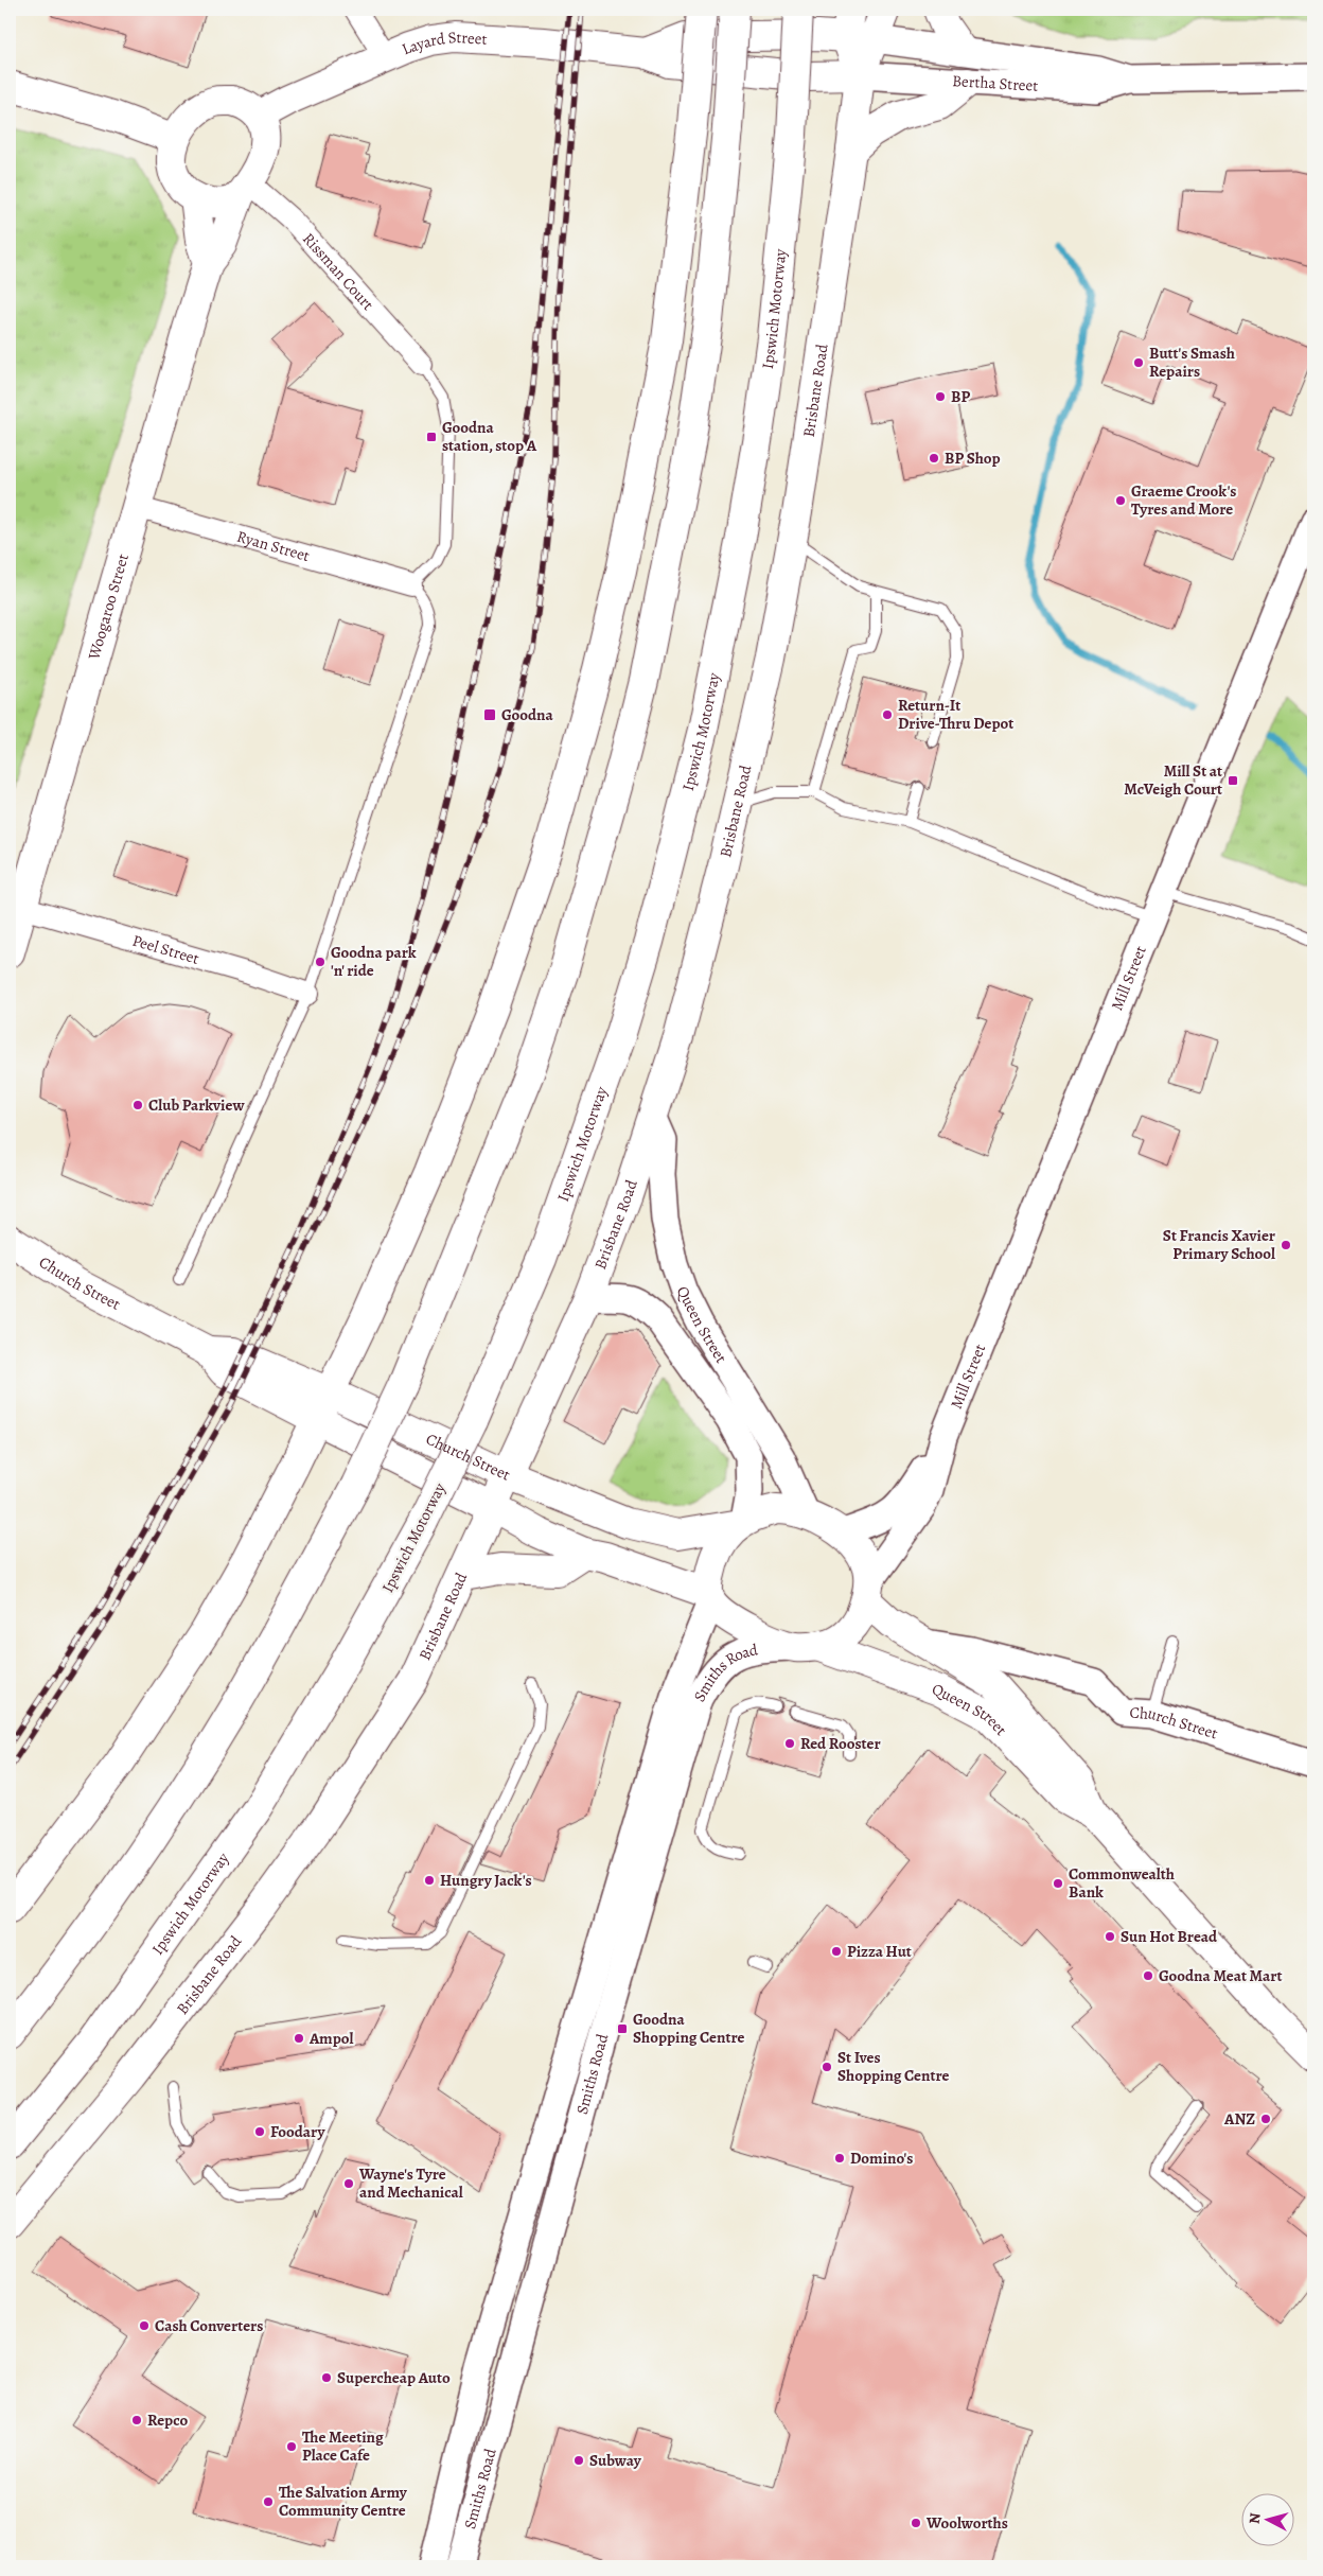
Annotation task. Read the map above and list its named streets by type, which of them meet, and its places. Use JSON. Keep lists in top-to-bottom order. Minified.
{"streets":{"main road":["Layard Street","Ipswich Motorway","Brisbane Road","Woogaroo Street","Church Street","Queen Street"],"street":["Bertha Street","Rissman Court","Ryan Street","Peel Street","Mill Street","Smiths Road"]},"crossings":[["Layard Street","Bertha Street"],["Layard Street","Rissman Court"],["Layard Street","Brisbane Road"],["Layard Street","Woogaroo Street"],["Bertha Street","Brisbane Road"],["Rissman Court","Woogaroo Street"],["Brisbane Road","Church Street"],["Brisbane Road","Queen Street"],["Ryan Street","Woogaroo Street"],["Woogaroo Street","Peel Street"],["Mill Street","Church Street"],["Mill Street","Queen Street"],["Mill Street","Smiths Road"],["Church Street","Queen Street"],["Church Street","Smiths Road"],["Queen Street","Smiths Road"]],"places":{"other":["Butt's Smash Repairs","BP","BP Shop","Graeme Crook's Tyres and More","Return-It Drive-Thru Depot","Goodna park 'n' ride","Club Parkview","St Francis Xavier Primary School","Red Rooster","Hungry Jack's","Commonwealth Bank","Sun Hot Bread","Pizza Hut","Goodna Meat Mart","Ampol","St Ives Shopping Centre","ANZ","Foodary","Domino's","Wayne's Tyre and Mechanical","Cash Converters","Supercheap Auto","Repco","The Meeting Place Cafe","Subway","The Salvation Army Community Centre","Woolworths"],"transit":["Goodna station, stop A","Goodna","Mill St at McVeigh Court","Goodna Shopping Centre"]},"north":"left"}
